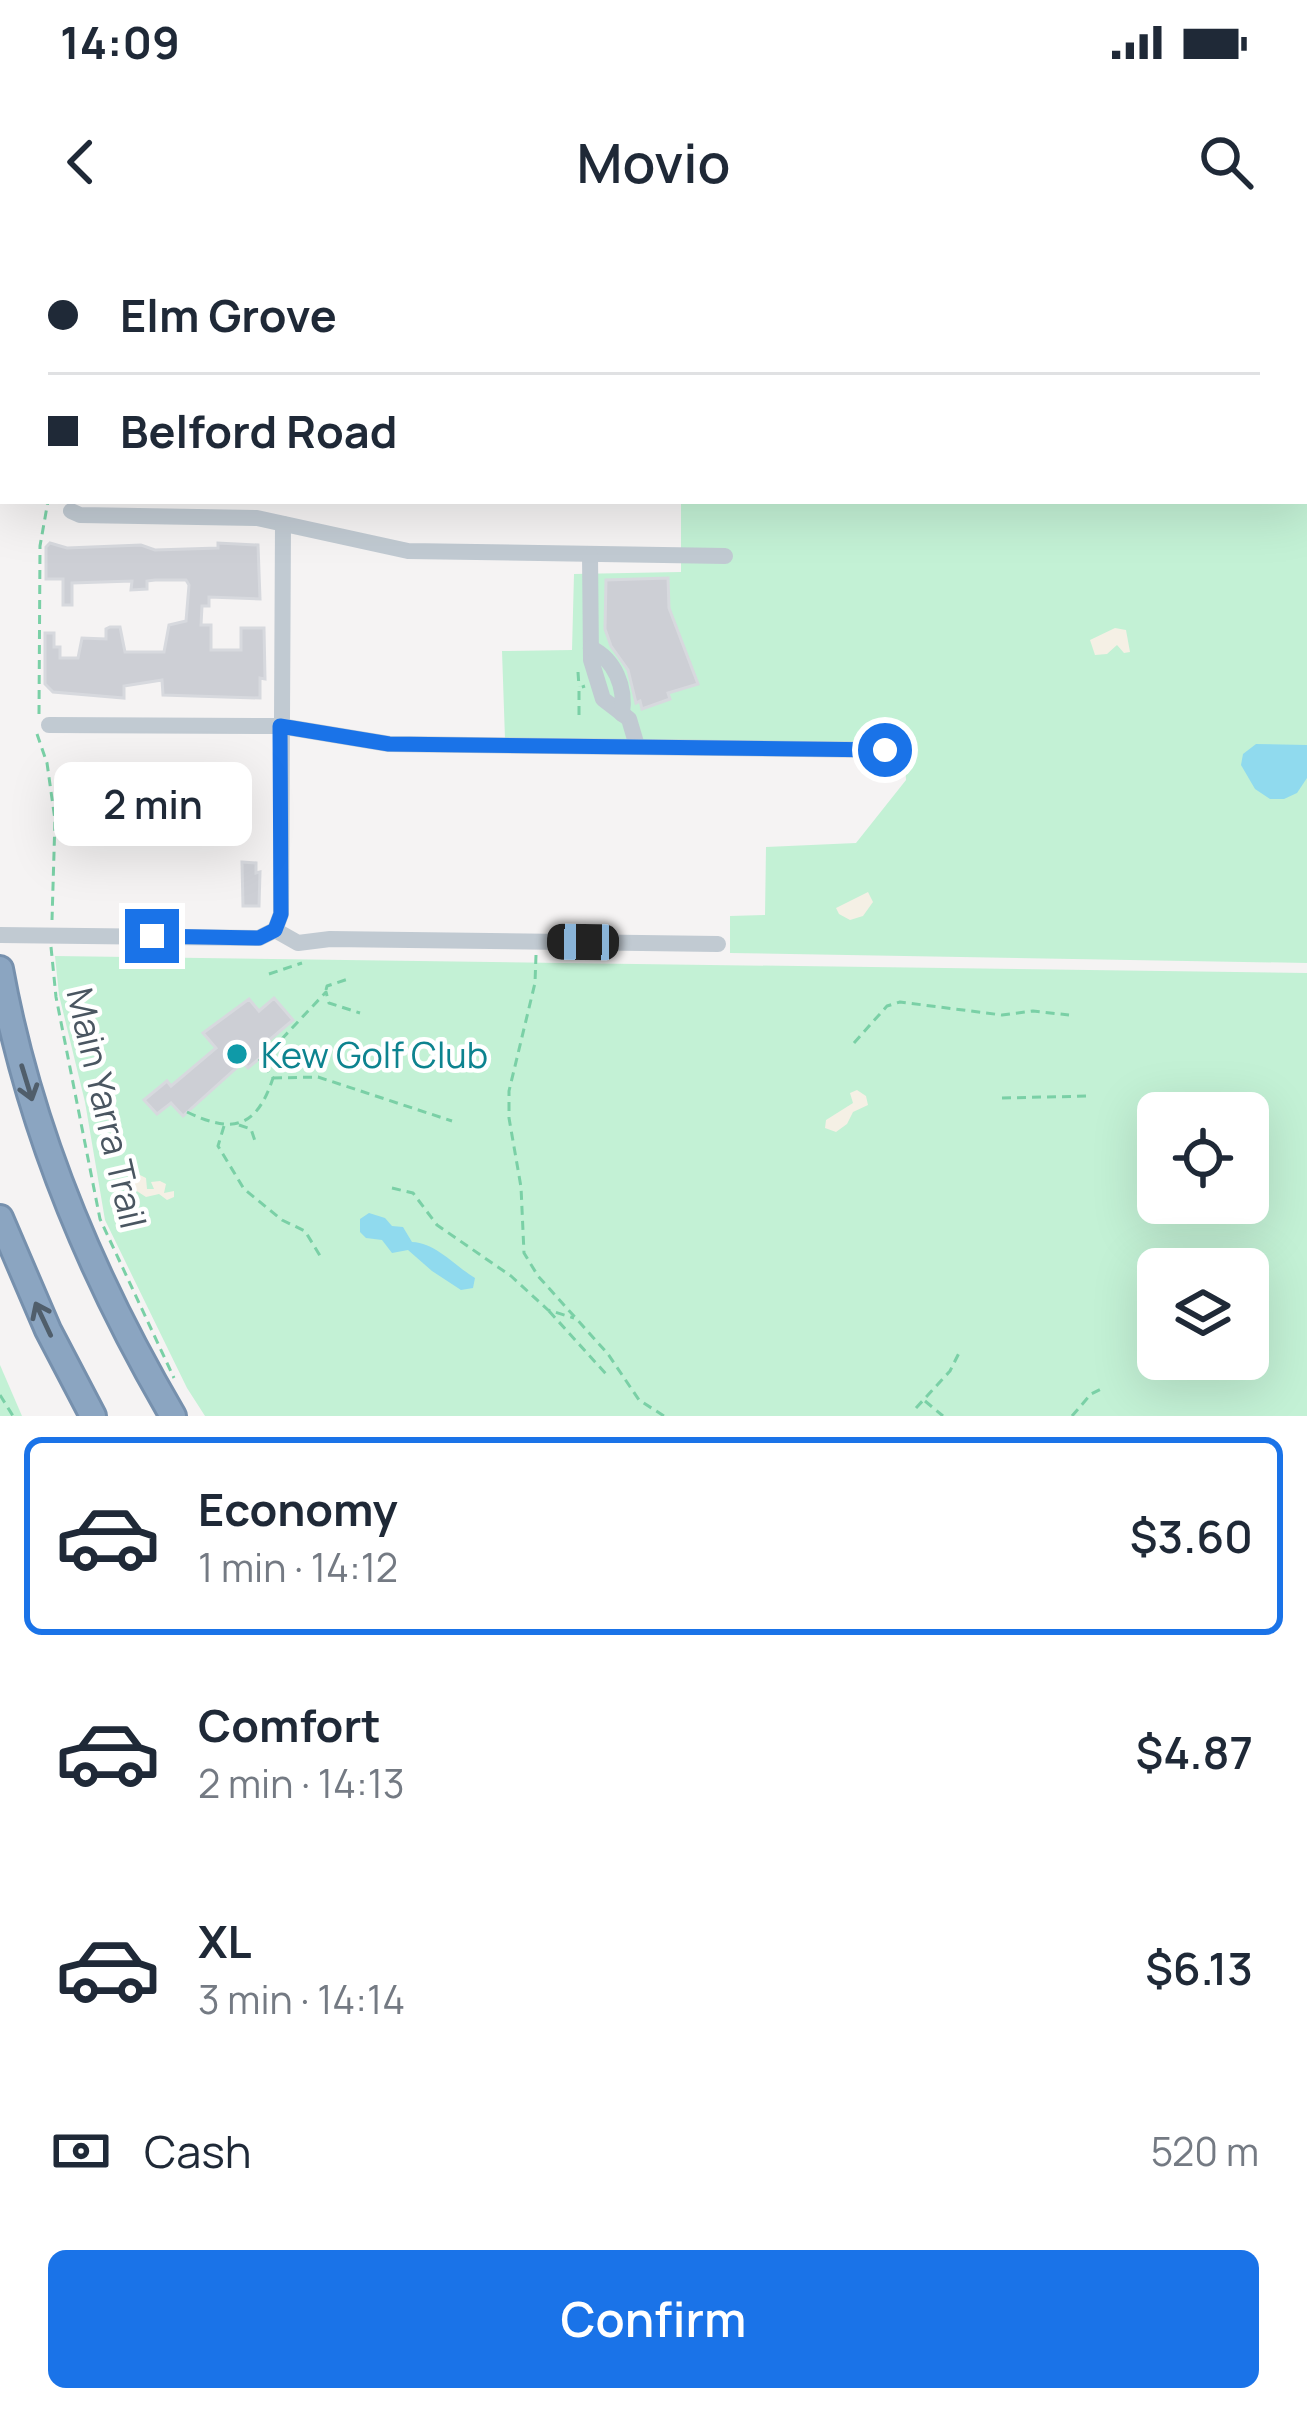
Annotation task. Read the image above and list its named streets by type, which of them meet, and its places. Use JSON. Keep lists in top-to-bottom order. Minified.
{"streets":{"path":["Main Yarra Trail"]},"places":["Kew Golf Club"],"page":{"status":"14:09","header":"Movio","banner":["Elm Grove","Belford Road"],"bubble":"2 min","list":[{"name":"Economy","note":"1 min · 14:12","value":"$3.60"},{"name":"Comfort","note":"2 min · 14:13","value":"$4.87"},{"name":"XL","note":"3 min · 14:14","value":"$6.13"}],"pay":["Cash","520 m"],"buttons":"Confirm"}}
